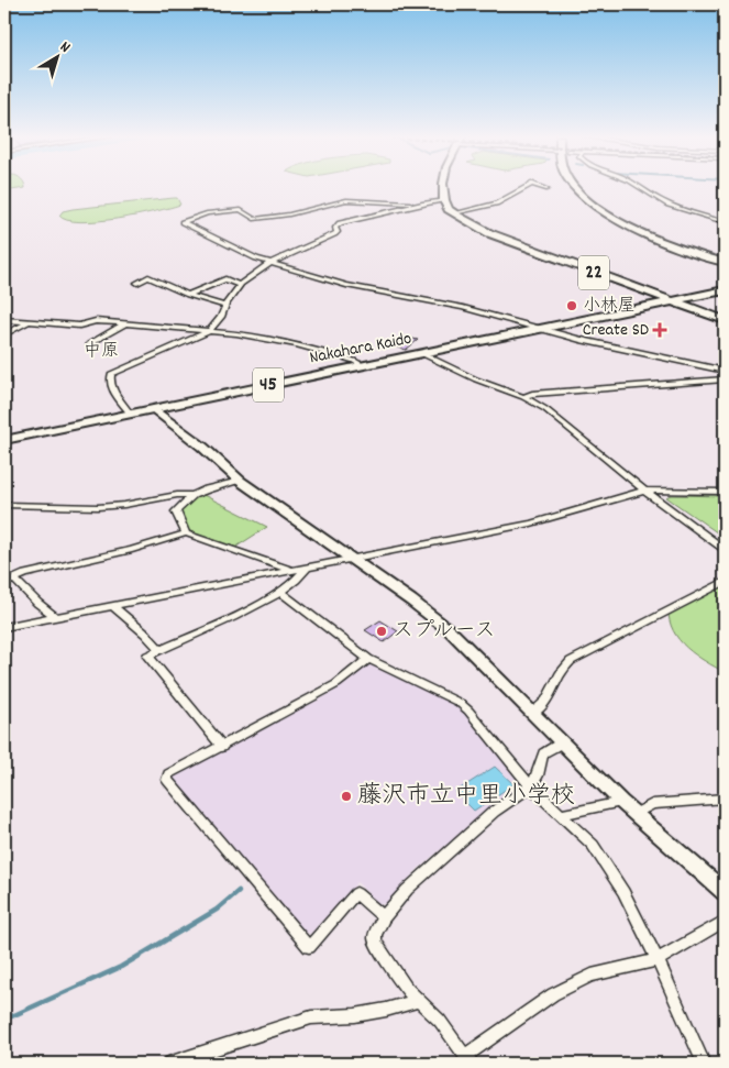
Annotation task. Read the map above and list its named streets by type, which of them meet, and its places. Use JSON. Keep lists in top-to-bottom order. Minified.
{"streets":{"main road":["22","Nakahara Kaido","45"]},"crossings":[["22","Nakahara Kaido"]],"districts":["中原"],"places":{"other":["小林屋","スプルース","藤沢市立中里小学校"],"health":["Create SD"]},"north":"top right"}
